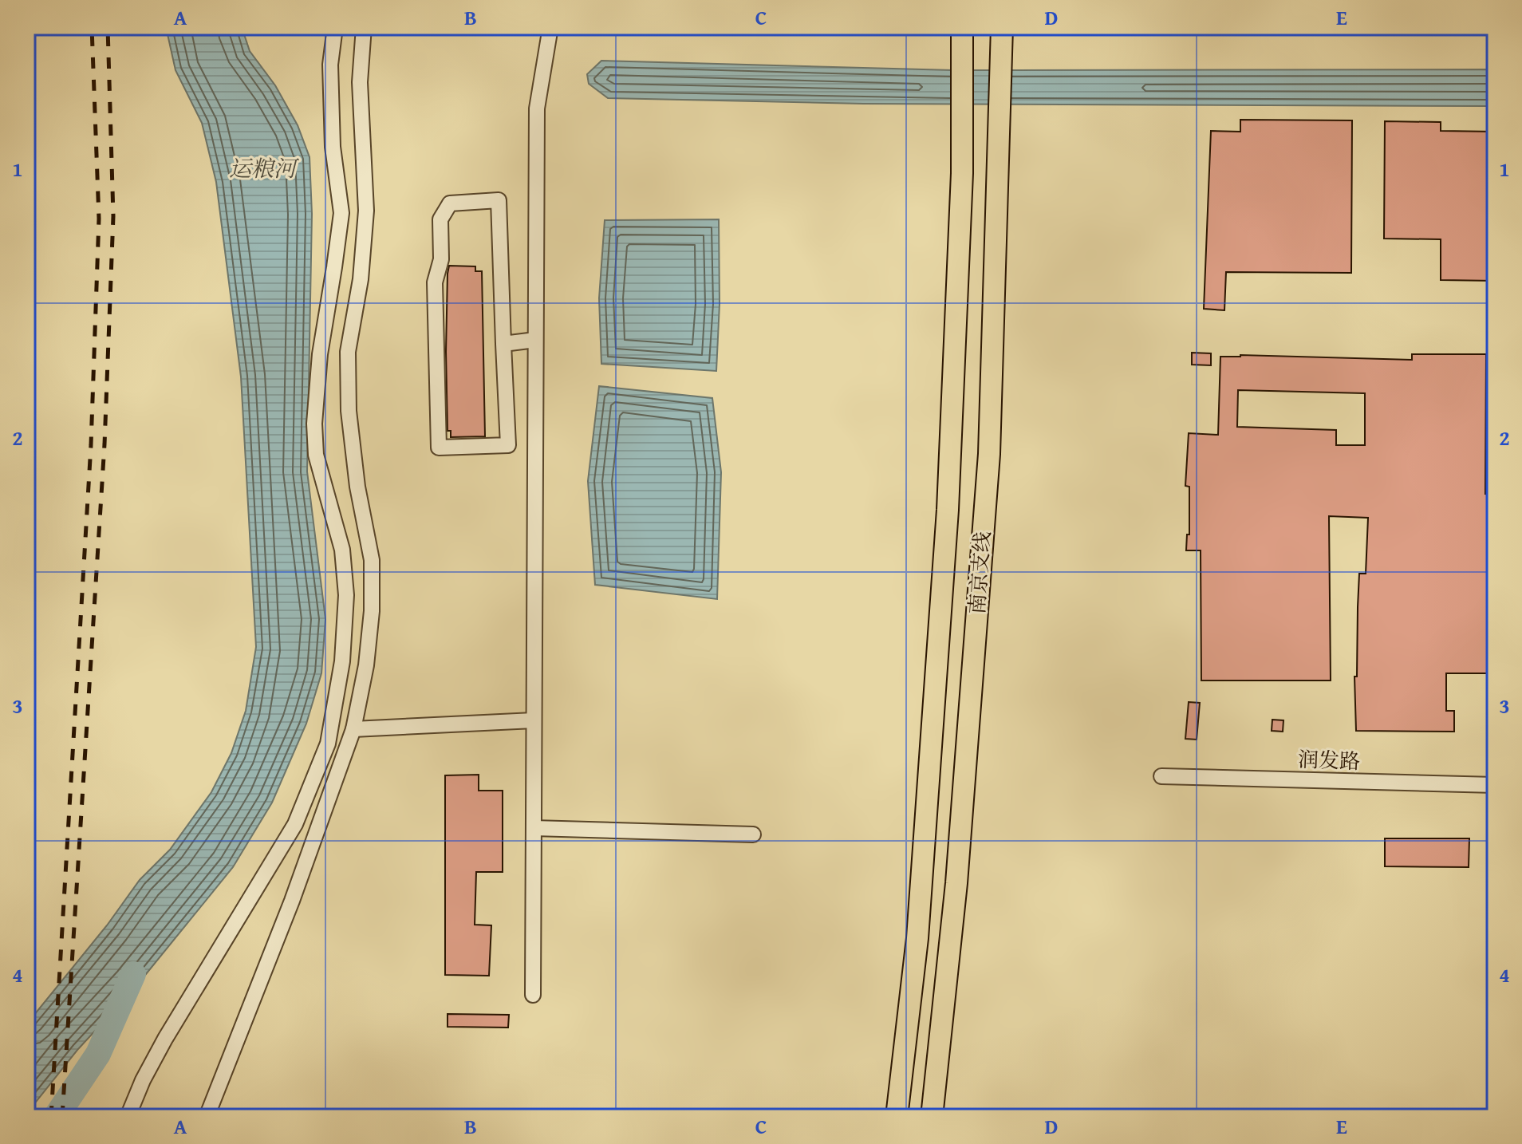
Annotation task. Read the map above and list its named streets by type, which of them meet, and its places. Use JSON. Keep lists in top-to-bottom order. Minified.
{"streets":{"highway":["南京支线"],"street":["润发路"]},"water":["运粮河"],"grid":{"columns":["A","B","C","D","E"],"rows":["1","2","3","4"]}}
